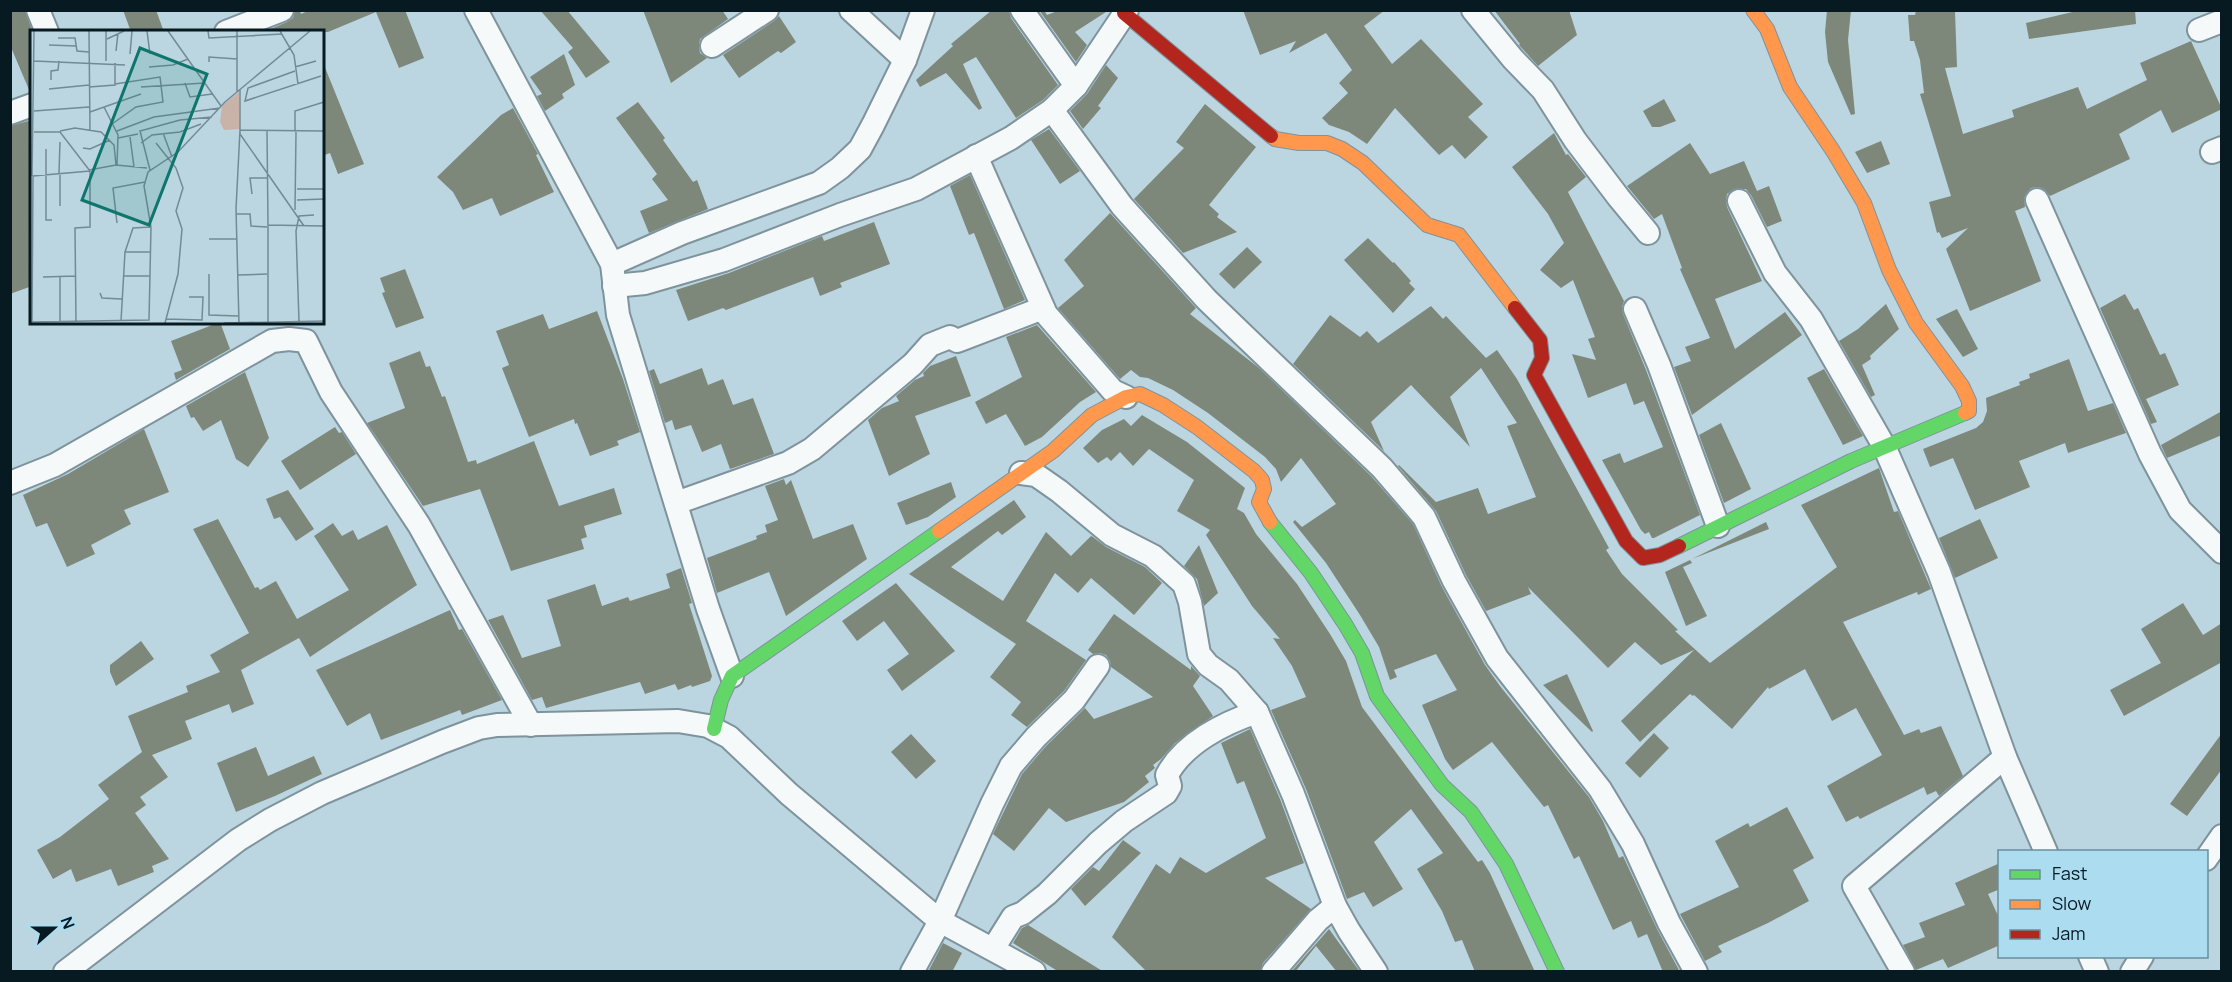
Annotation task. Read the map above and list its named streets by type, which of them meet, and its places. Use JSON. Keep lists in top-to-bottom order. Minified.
{"legend":["Fast","Slow","Jam"],"north":"right"}
